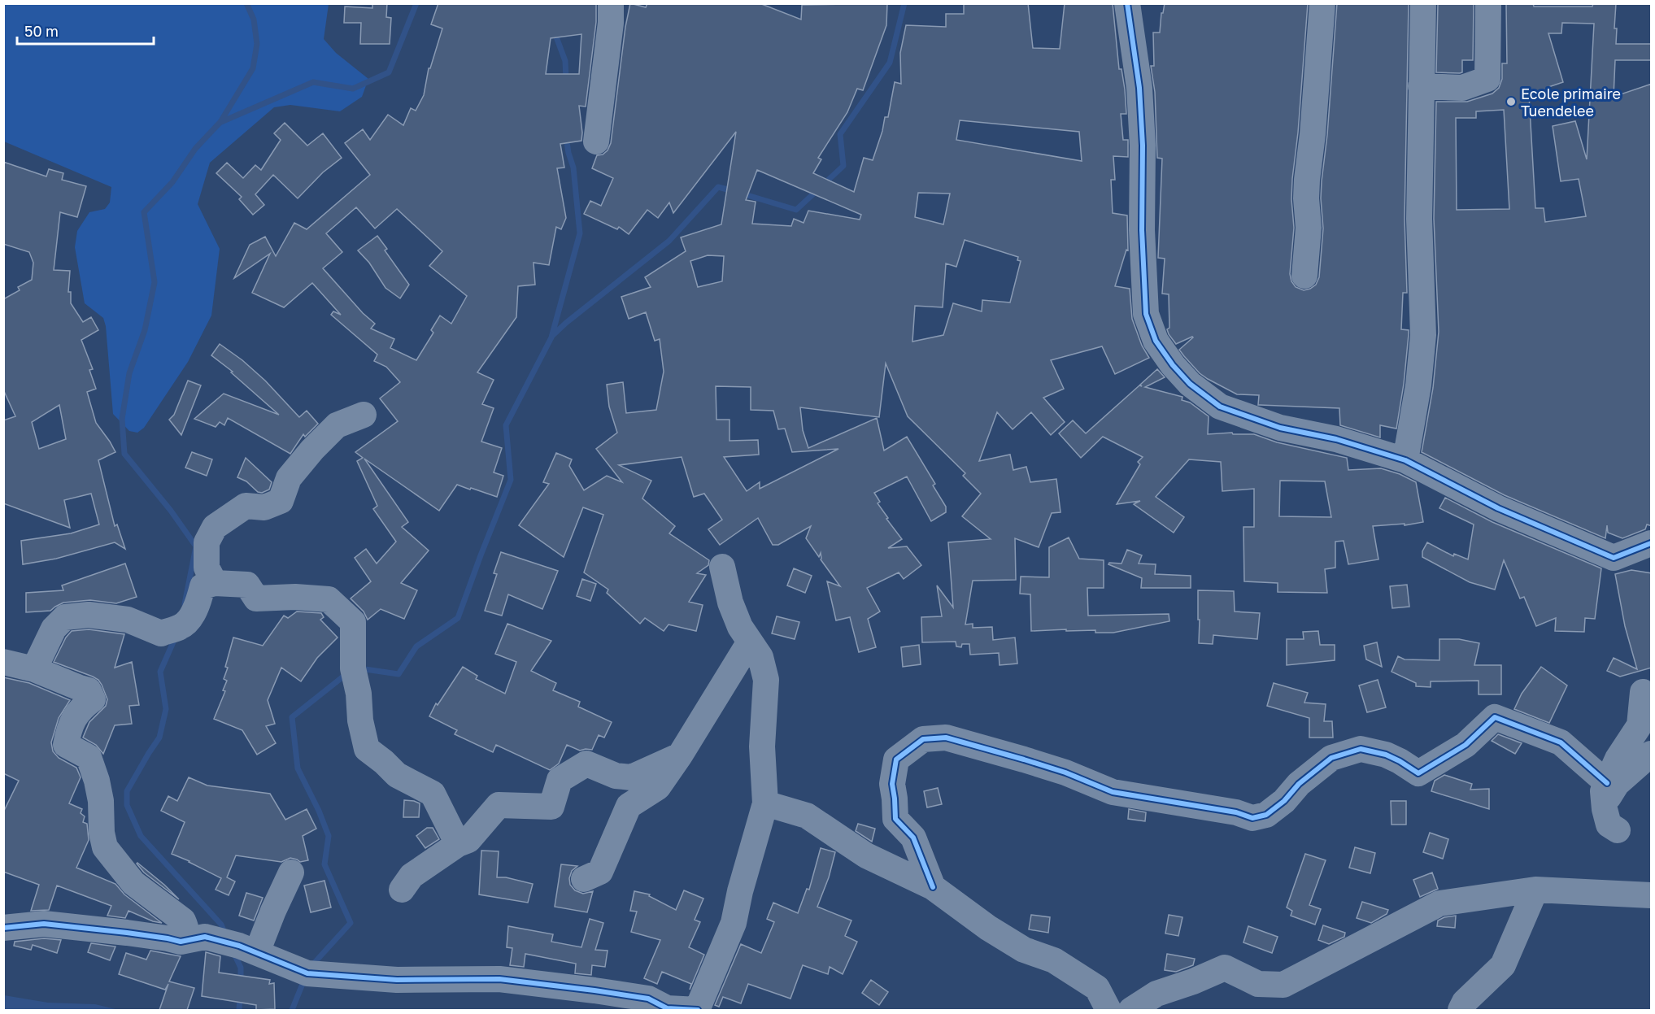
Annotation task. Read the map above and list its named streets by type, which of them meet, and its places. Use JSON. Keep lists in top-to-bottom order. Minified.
{"places":["Ecole primaire Tuendelee"],"scale_bar":"50 m"}
